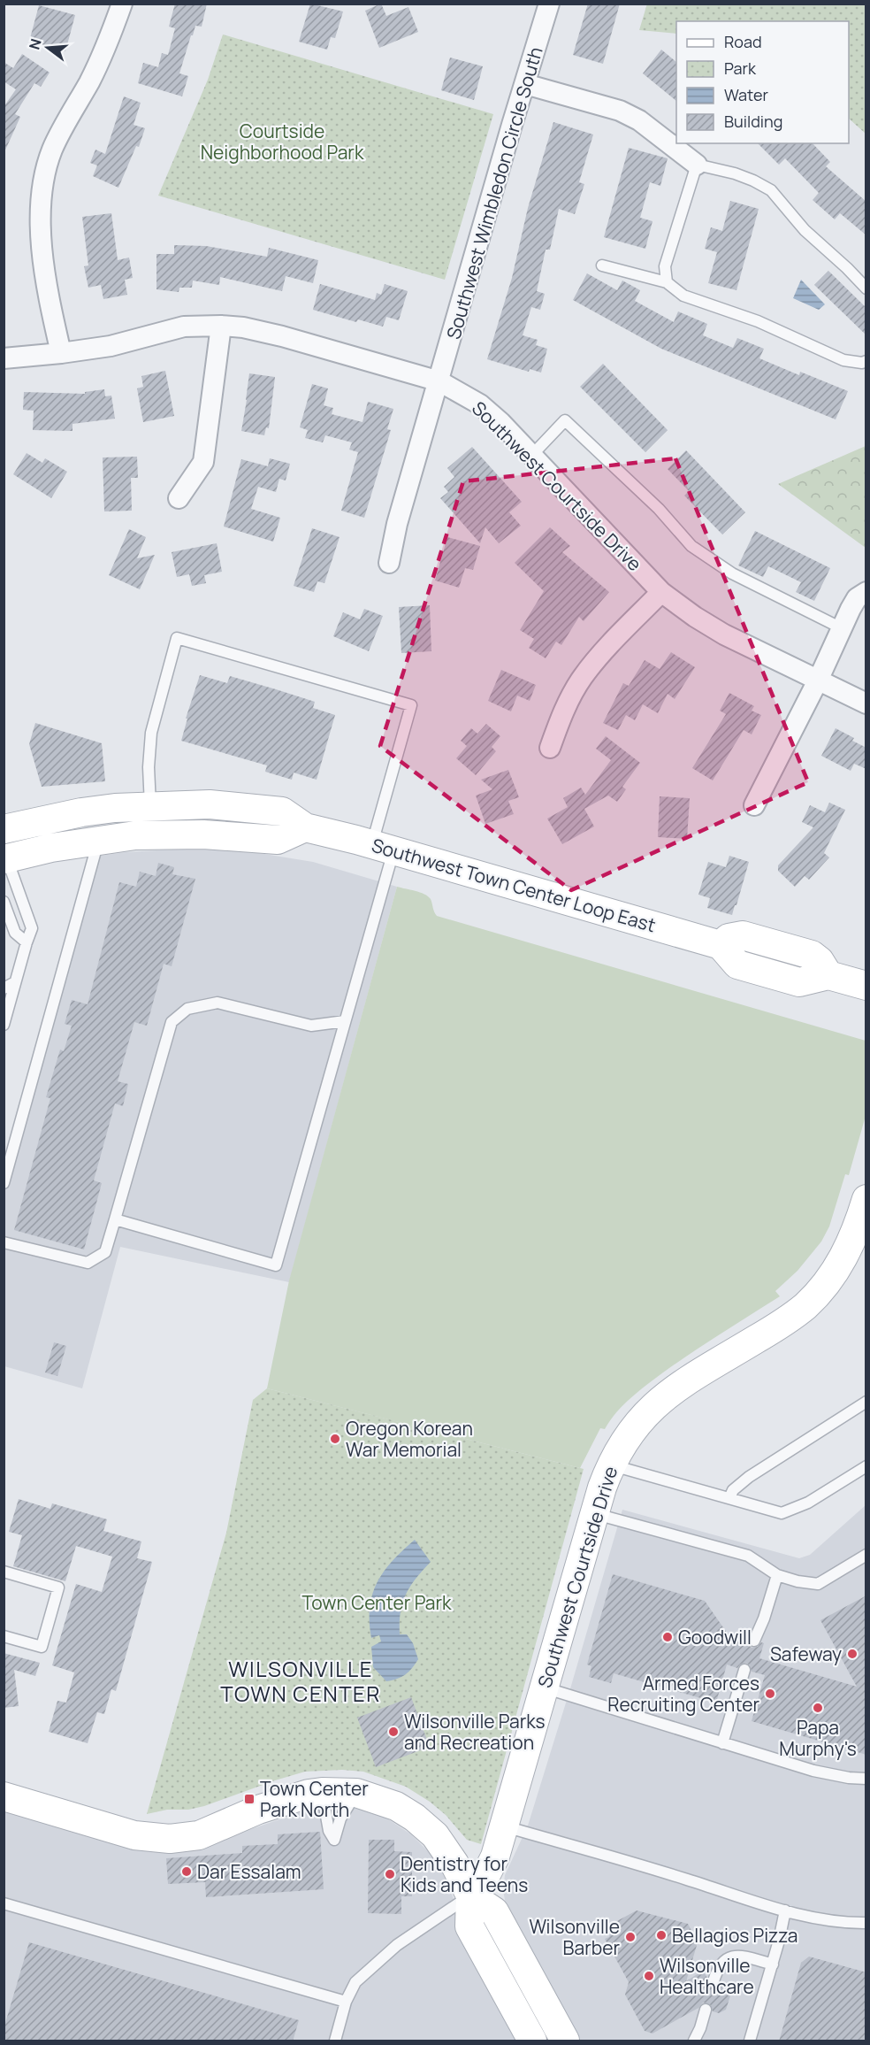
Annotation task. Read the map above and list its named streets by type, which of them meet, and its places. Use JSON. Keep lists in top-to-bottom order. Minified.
{"streets":{"street":["Southwest Wimbledon Circle South","Southwest Courtside Drive","Southwest Town Center Loop East"]},"crossings":[["Southwest Wimbledon Circle South","Southwest Courtside Drive"]],"districts":["WILSONVILLE TOWN CENTER"],"parks":["Courtside Neighborhood Park","Town Center Park"],"places":{"other":["Oregon Korean War Memorial","Goodwill","Safeway","Armed Forces Recruiting Center","Papa Murphy's","Wilsonville Parks and Recreation","Dar Essalam","Dentistry for Kids and Teens","Bellagios Pizza","Wilsonville Barber","Wilsonville Healthcare"],"transit":["Town Center Park North"]},"legend":["Road","Park","Water","Building"],"north":"left"}
